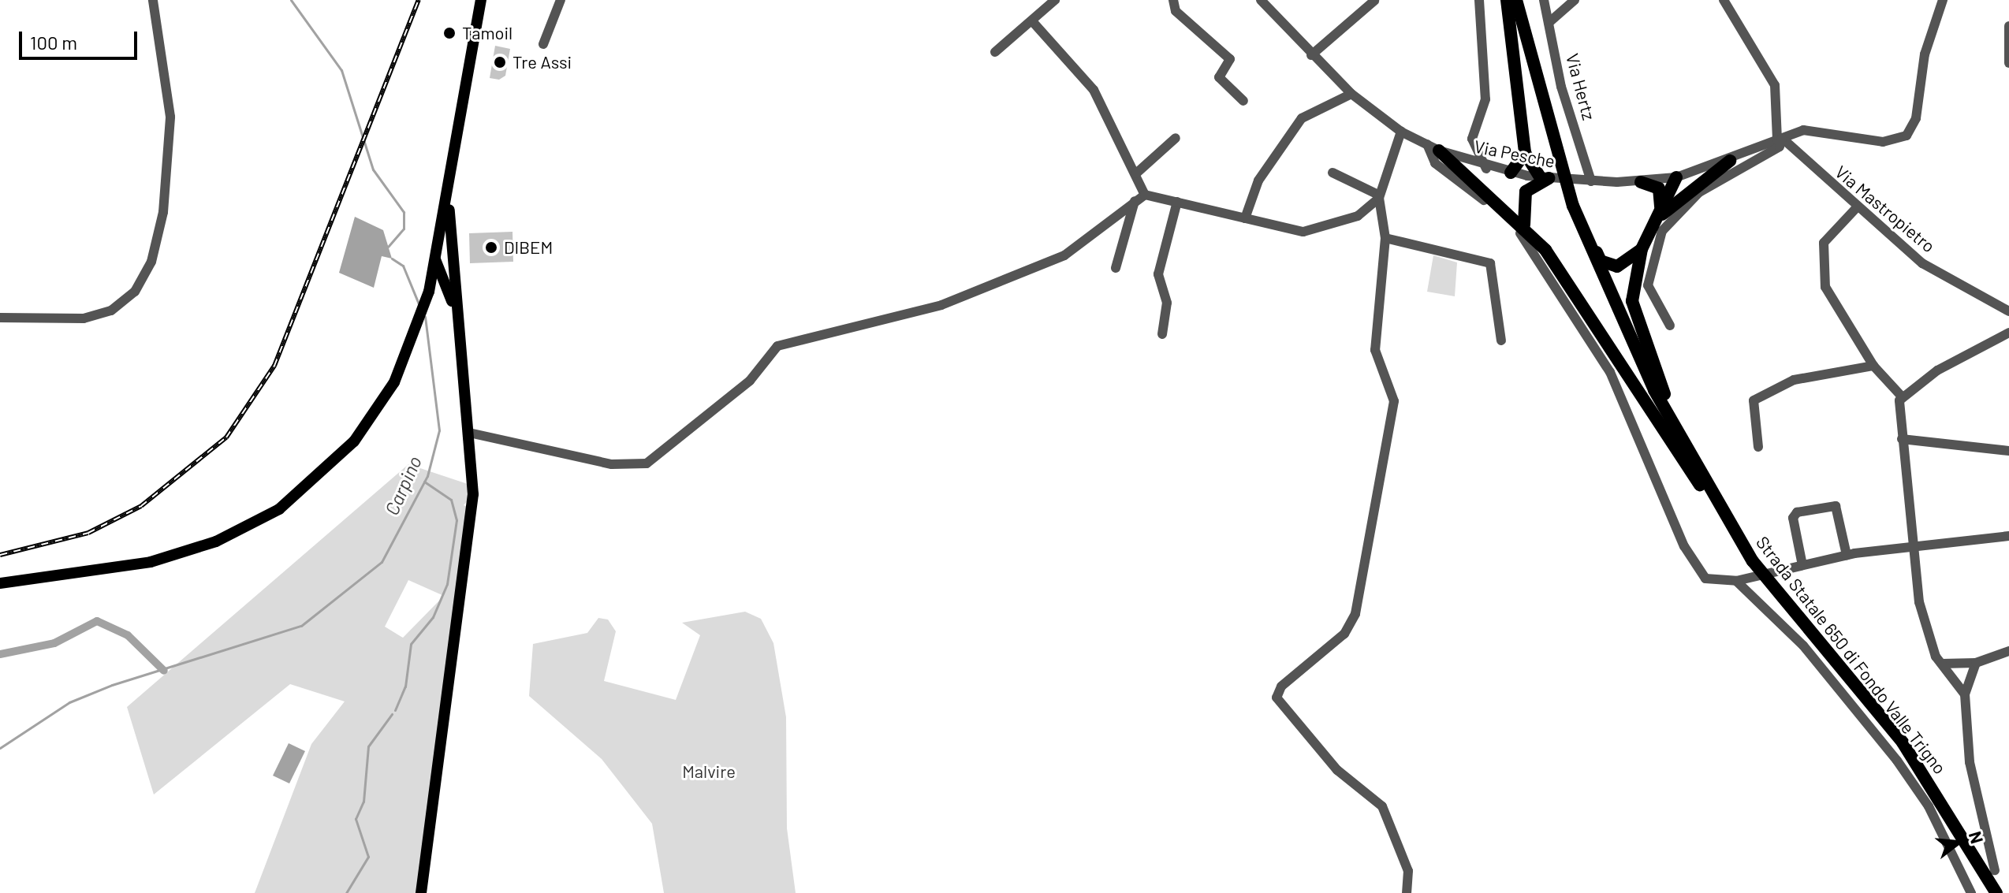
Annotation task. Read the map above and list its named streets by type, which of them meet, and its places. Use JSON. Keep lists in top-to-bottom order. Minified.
{"streets":{"highway":["Strada Statale 650 di Fondo Valle Trigno"],"street":["Via Hertz","Via Pesche","Via Mastropietro"]},"crossings":[["Via Hertz","Via Pesche"],["Via Pesche","Via Mastropietro"]],"water":["Carpino"],"parks":["Malvire"],"places":["Tamoil","Tre Assi","DIBEM"],"scale_bar":"100 m","north":"right"}
